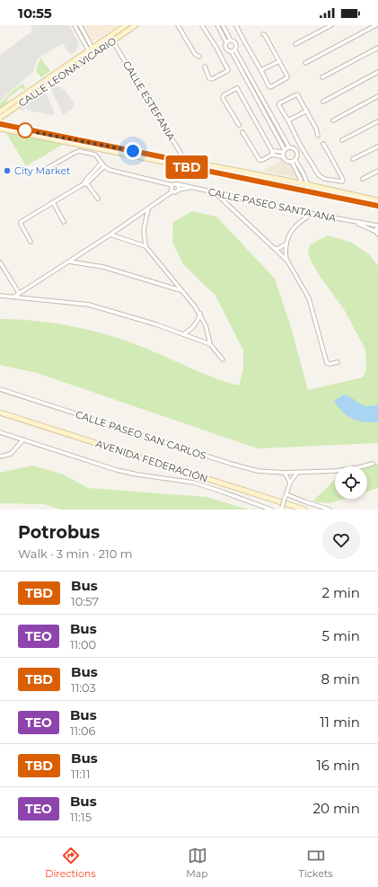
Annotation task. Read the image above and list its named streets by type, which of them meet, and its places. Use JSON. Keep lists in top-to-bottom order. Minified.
{"streets":{"main road":["CALLE LEONA VICARIO","AVENIDA FEDERACIÓN"],"street":["CALLE ESTEFANIA","CALLE PASEO SANTA ANA","CALLE PASEO SAN CARLOS"]},"crossings":[["CALLE LEONA VICARIO","CALLE ESTEFANIA"]],"places":["City Market"],"lines":["bus line TBD"],"page":{"status":"10:55","on_map":"TBD","heading":["Potrobus","Walk · 3 min · 210 m"],"list":[{"mark":"TBD","name":"Bus","note":"10:57","value":"2 min"},{"mark":"TEO","name":"Bus","note":"11:00","value":"5 min"},{"mark":"TBD","name":"Bus","note":"11:03","value":"8 min"},{"mark":"TEO","name":"Bus","note":"11:06","value":"11 min"},{"mark":"TBD","name":"Bus","note":"11:11","value":"16 min"},{"mark":"TEO","name":"Bus","note":"11:15","value":"20 min"}],"tabs":["Directions","Map","Tickets"]}}
